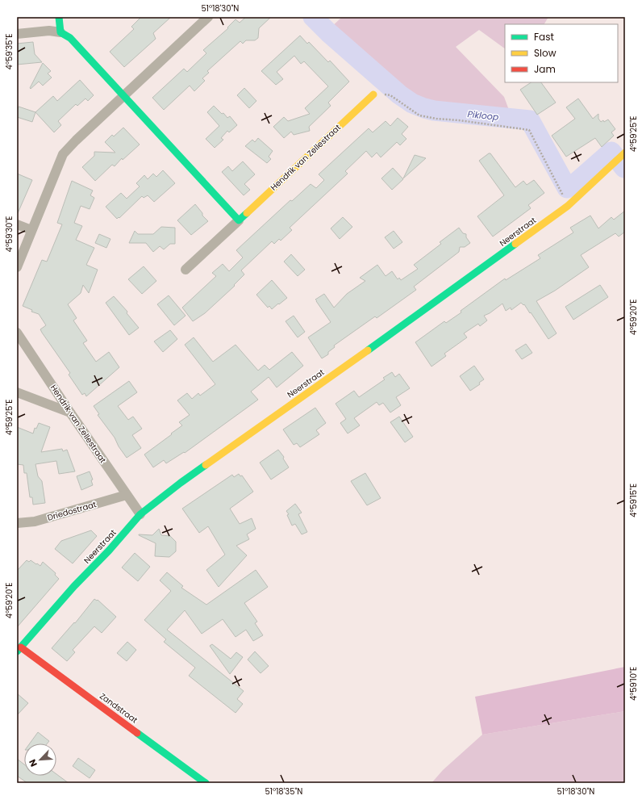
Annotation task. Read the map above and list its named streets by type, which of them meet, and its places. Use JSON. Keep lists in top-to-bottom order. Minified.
{"streets":{"street":["Hendrik van Zellestraat","Neerstraat","Driedostraat","Zandstraat"]},"crossings":[["Hendrik van Zellestraat","Neerstraat"],["Hendrik van Zellestraat","Driedostraat"],["Neerstraat","Zandstraat"]],"water":["Pikloop"],"legend":["Fast","Slow","Jam"],"north":"bottom left","coordinates":["51°18'30\"N","4°59'35\"E","4°59'25\"E","4°59'30\"E","4°59'20\"E","4°59'15\"E","4°59'10\"E","51°18'35\"N"]}
